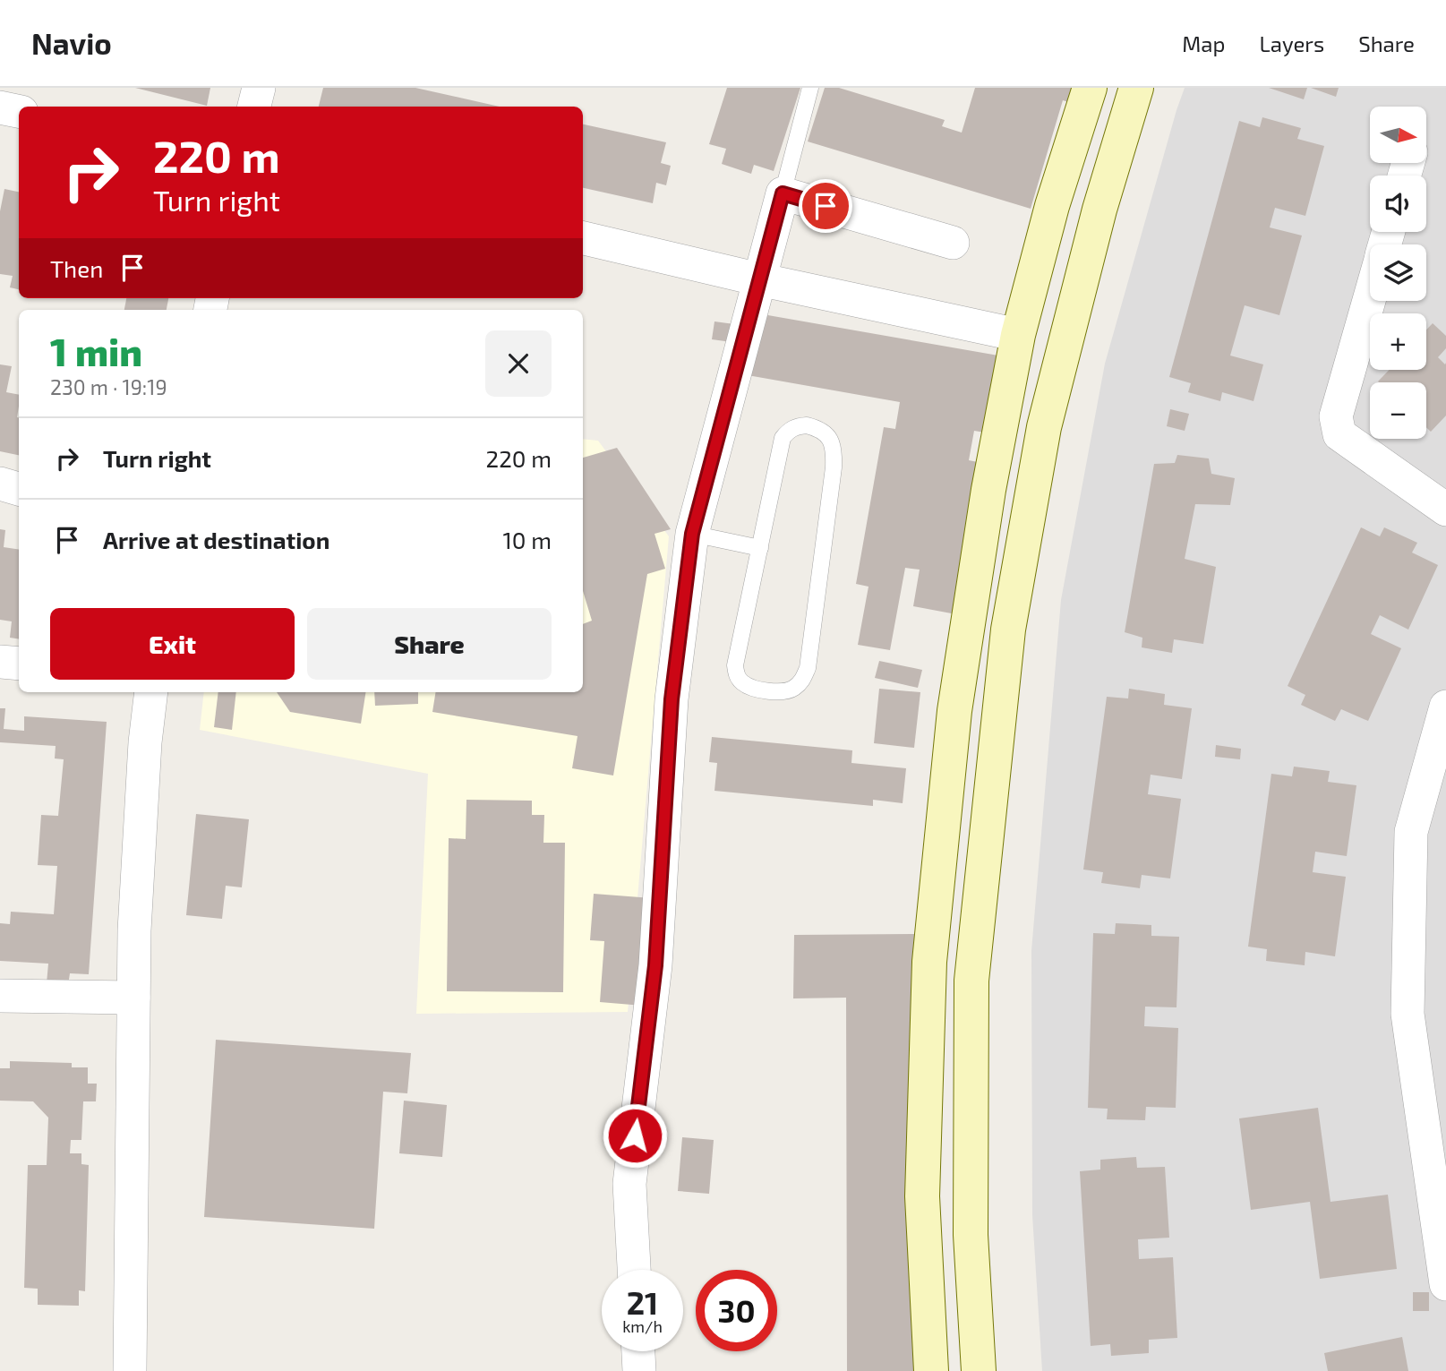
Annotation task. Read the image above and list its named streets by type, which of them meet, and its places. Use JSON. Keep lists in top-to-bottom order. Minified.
{"north":"right","page":{"header":"Navio","nav":["Map","Layers","Share"],"map_buttons":["+","−"],"turn":["220 m","Turn right"],"then":"Then","heading":["1 min","230 m · 19:19"],"list":[{"name":"Turn right","value":"220 m"},{"name":"Arrive at destination","value":"10 m"}],"buttons":["Exit","Share"],"speed":"21 km/h","limit":"30"}}
